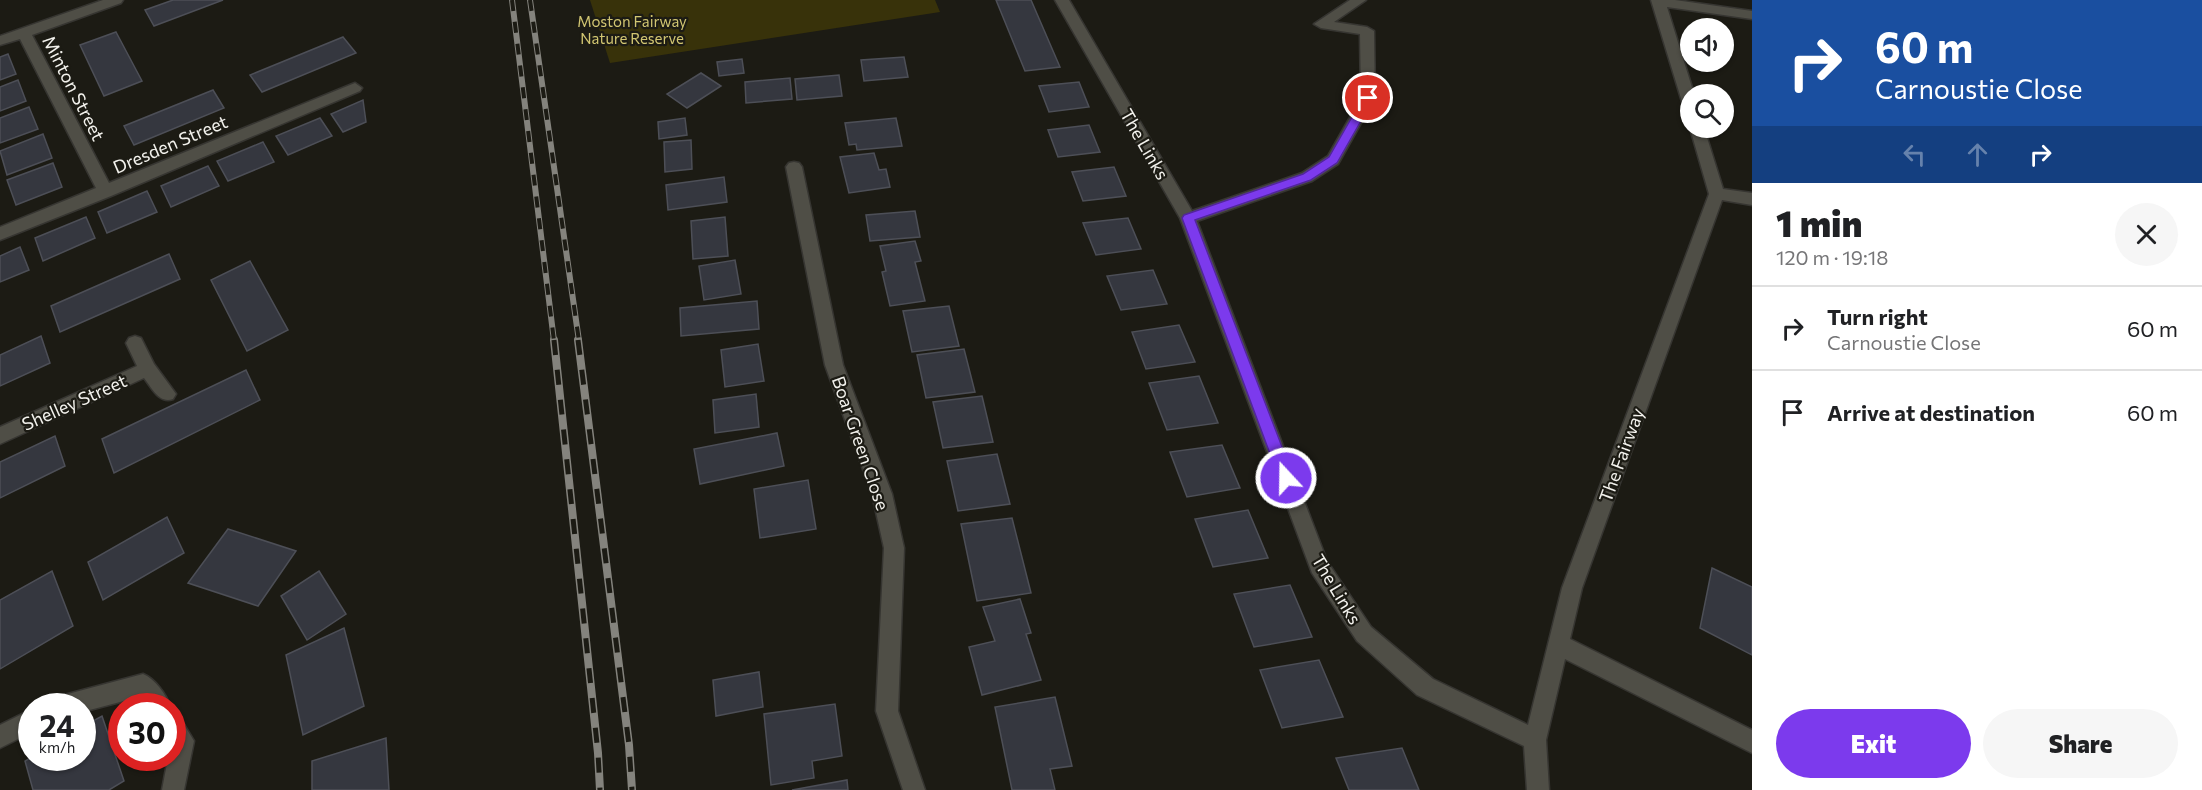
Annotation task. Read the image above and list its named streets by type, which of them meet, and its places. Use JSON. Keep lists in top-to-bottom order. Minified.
{"streets":{"street":["Minton Street","Dresden Street","The Links","Shelley Street","Boar Green Close","The Fairway"]},"crossings":[["Minton Street","Dresden Street"],["The Links","The Fairway"]],"parks":["Moston Fairway Nature Reserve"],"page":{"turn":["60 m","Carnoustie Close"],"heading":["1 min","120 m · 19:18"],"list":[{"name":"Turn right","note":"Carnoustie Close","value":"60 m"},{"name":"Arrive at destination","value":"60 m"}],"speed":"24 km/h","limit":"30","buttons":["Exit","Share"]}}
